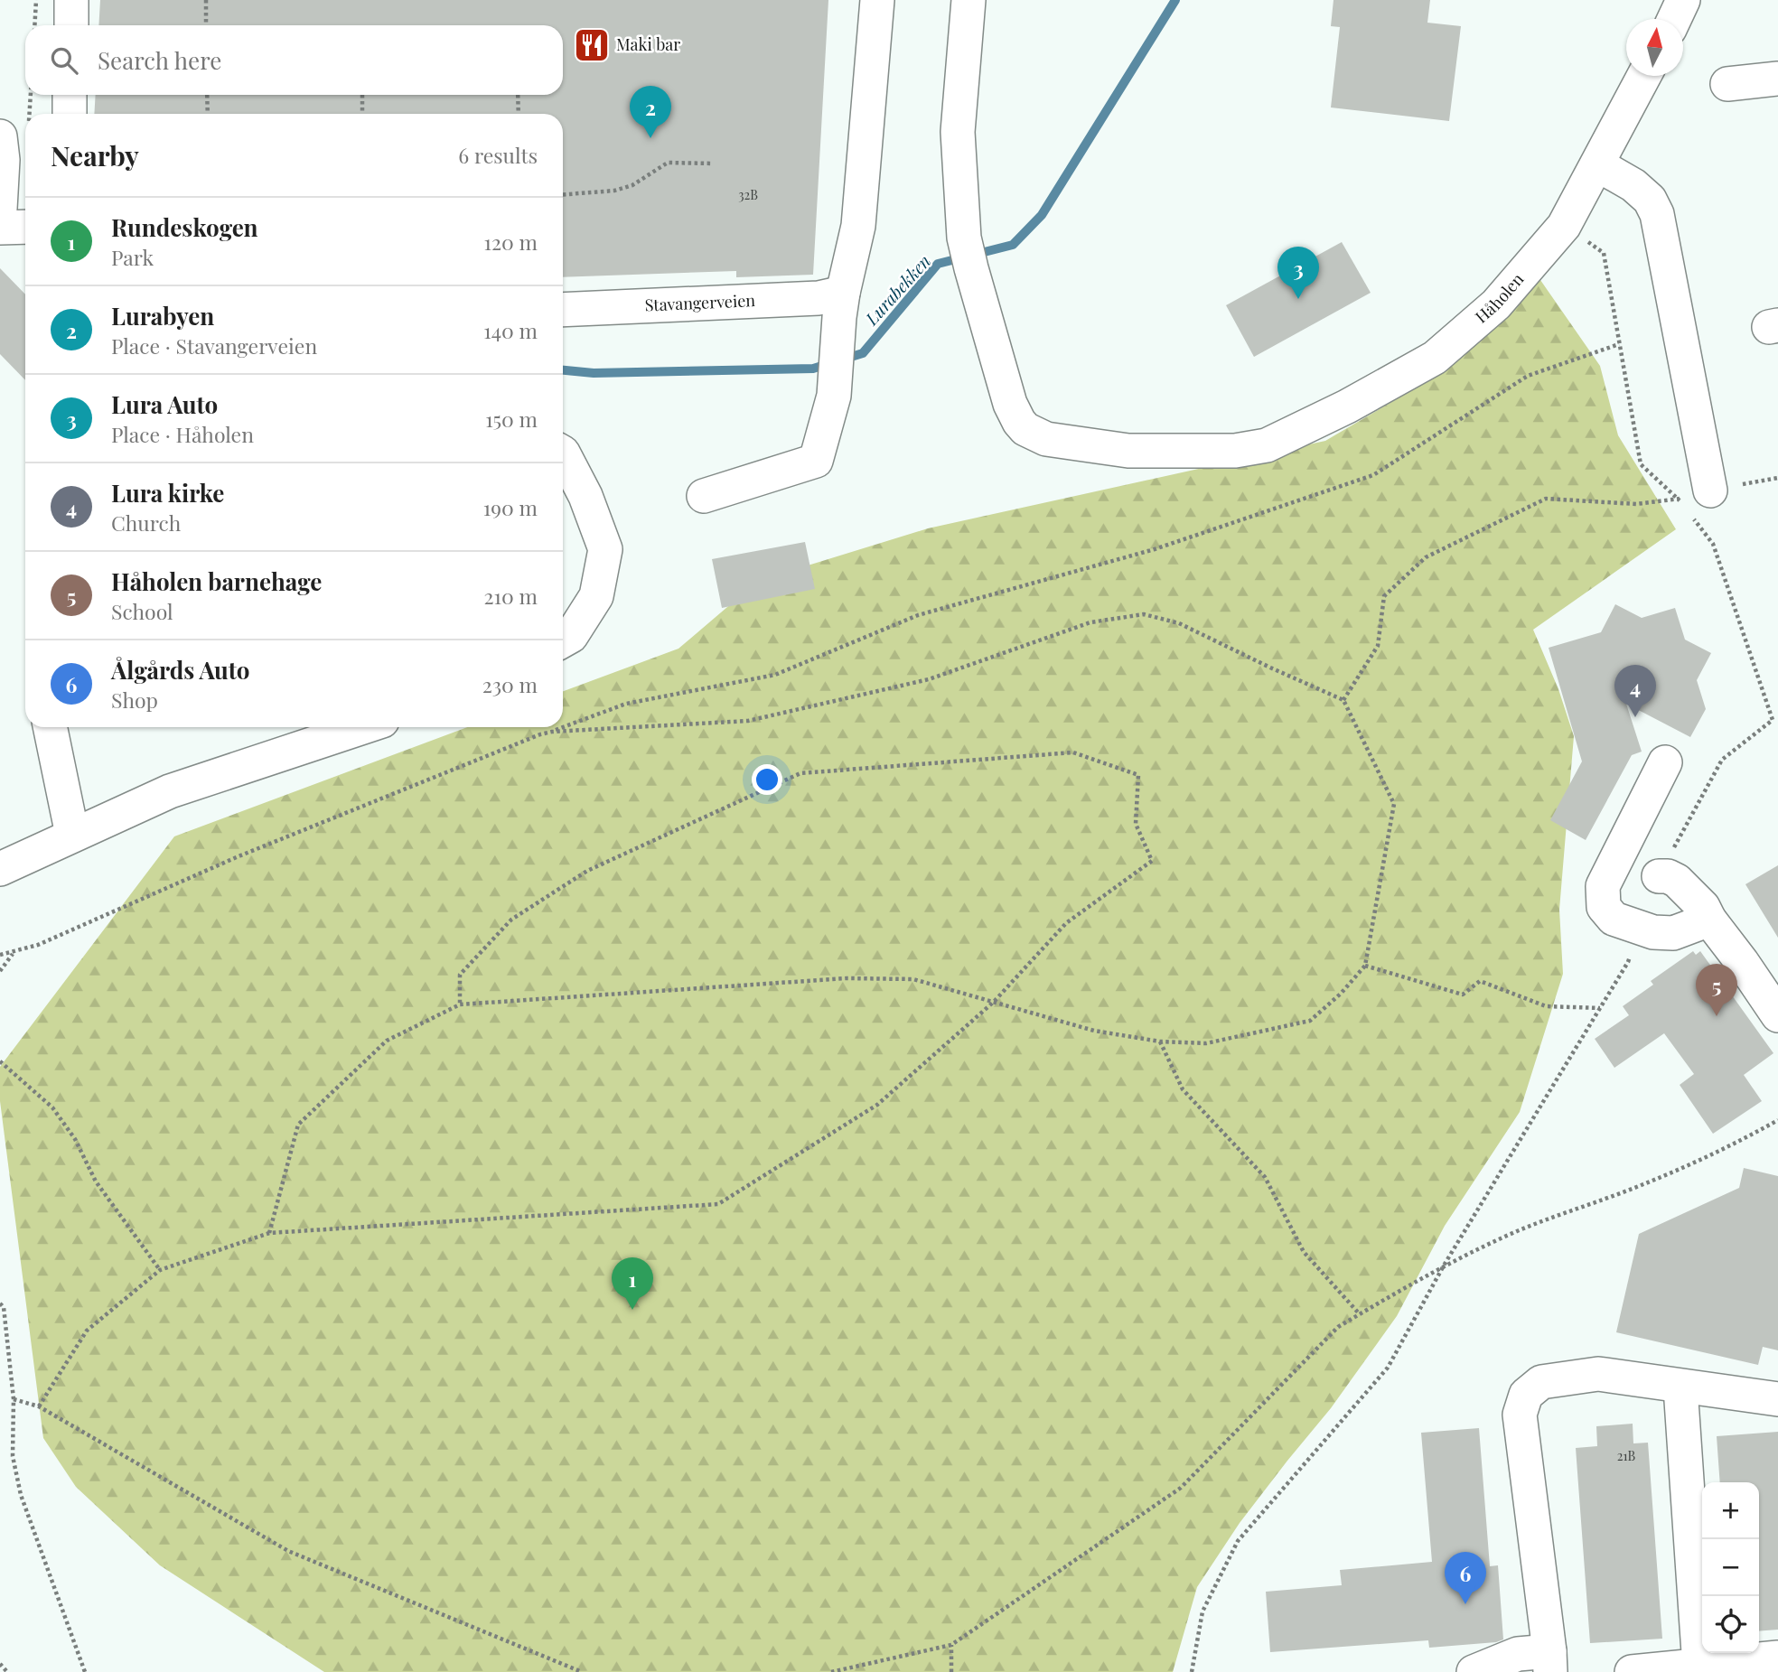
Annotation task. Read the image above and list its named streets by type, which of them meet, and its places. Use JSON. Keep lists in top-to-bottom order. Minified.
{"streets":{"street":["Håholen","Stavangerveien"]},"water":["Lurabekken"],"places":{"restaurant":["Maki bar"]},"house_numbers":["32B","21B"],"north":"top","page":{"search":"Search here","pins":["2","3","4","5","1","6"],"heading":["Nearby","6 results"],"list":[{"mark":"1","name":"Rundeskogen","note":"Park","value":"120 m"},{"mark":"2","name":"Lurabyen","note":"Place · Stavangerveien","value":"140 m"},{"mark":"3","name":"Lura Auto","note":"Place · Håholen","value":"150 m"},{"mark":"4","name":"Lura kirke","note":"Church","value":"190 m"},{"mark":"5","name":"Håholen barnehage","note":"School","value":"210 m"},{"mark":"6","name":"Ålgårds Auto","note":"Shop","value":"230 m"}],"map_buttons":["+","−"]}}
